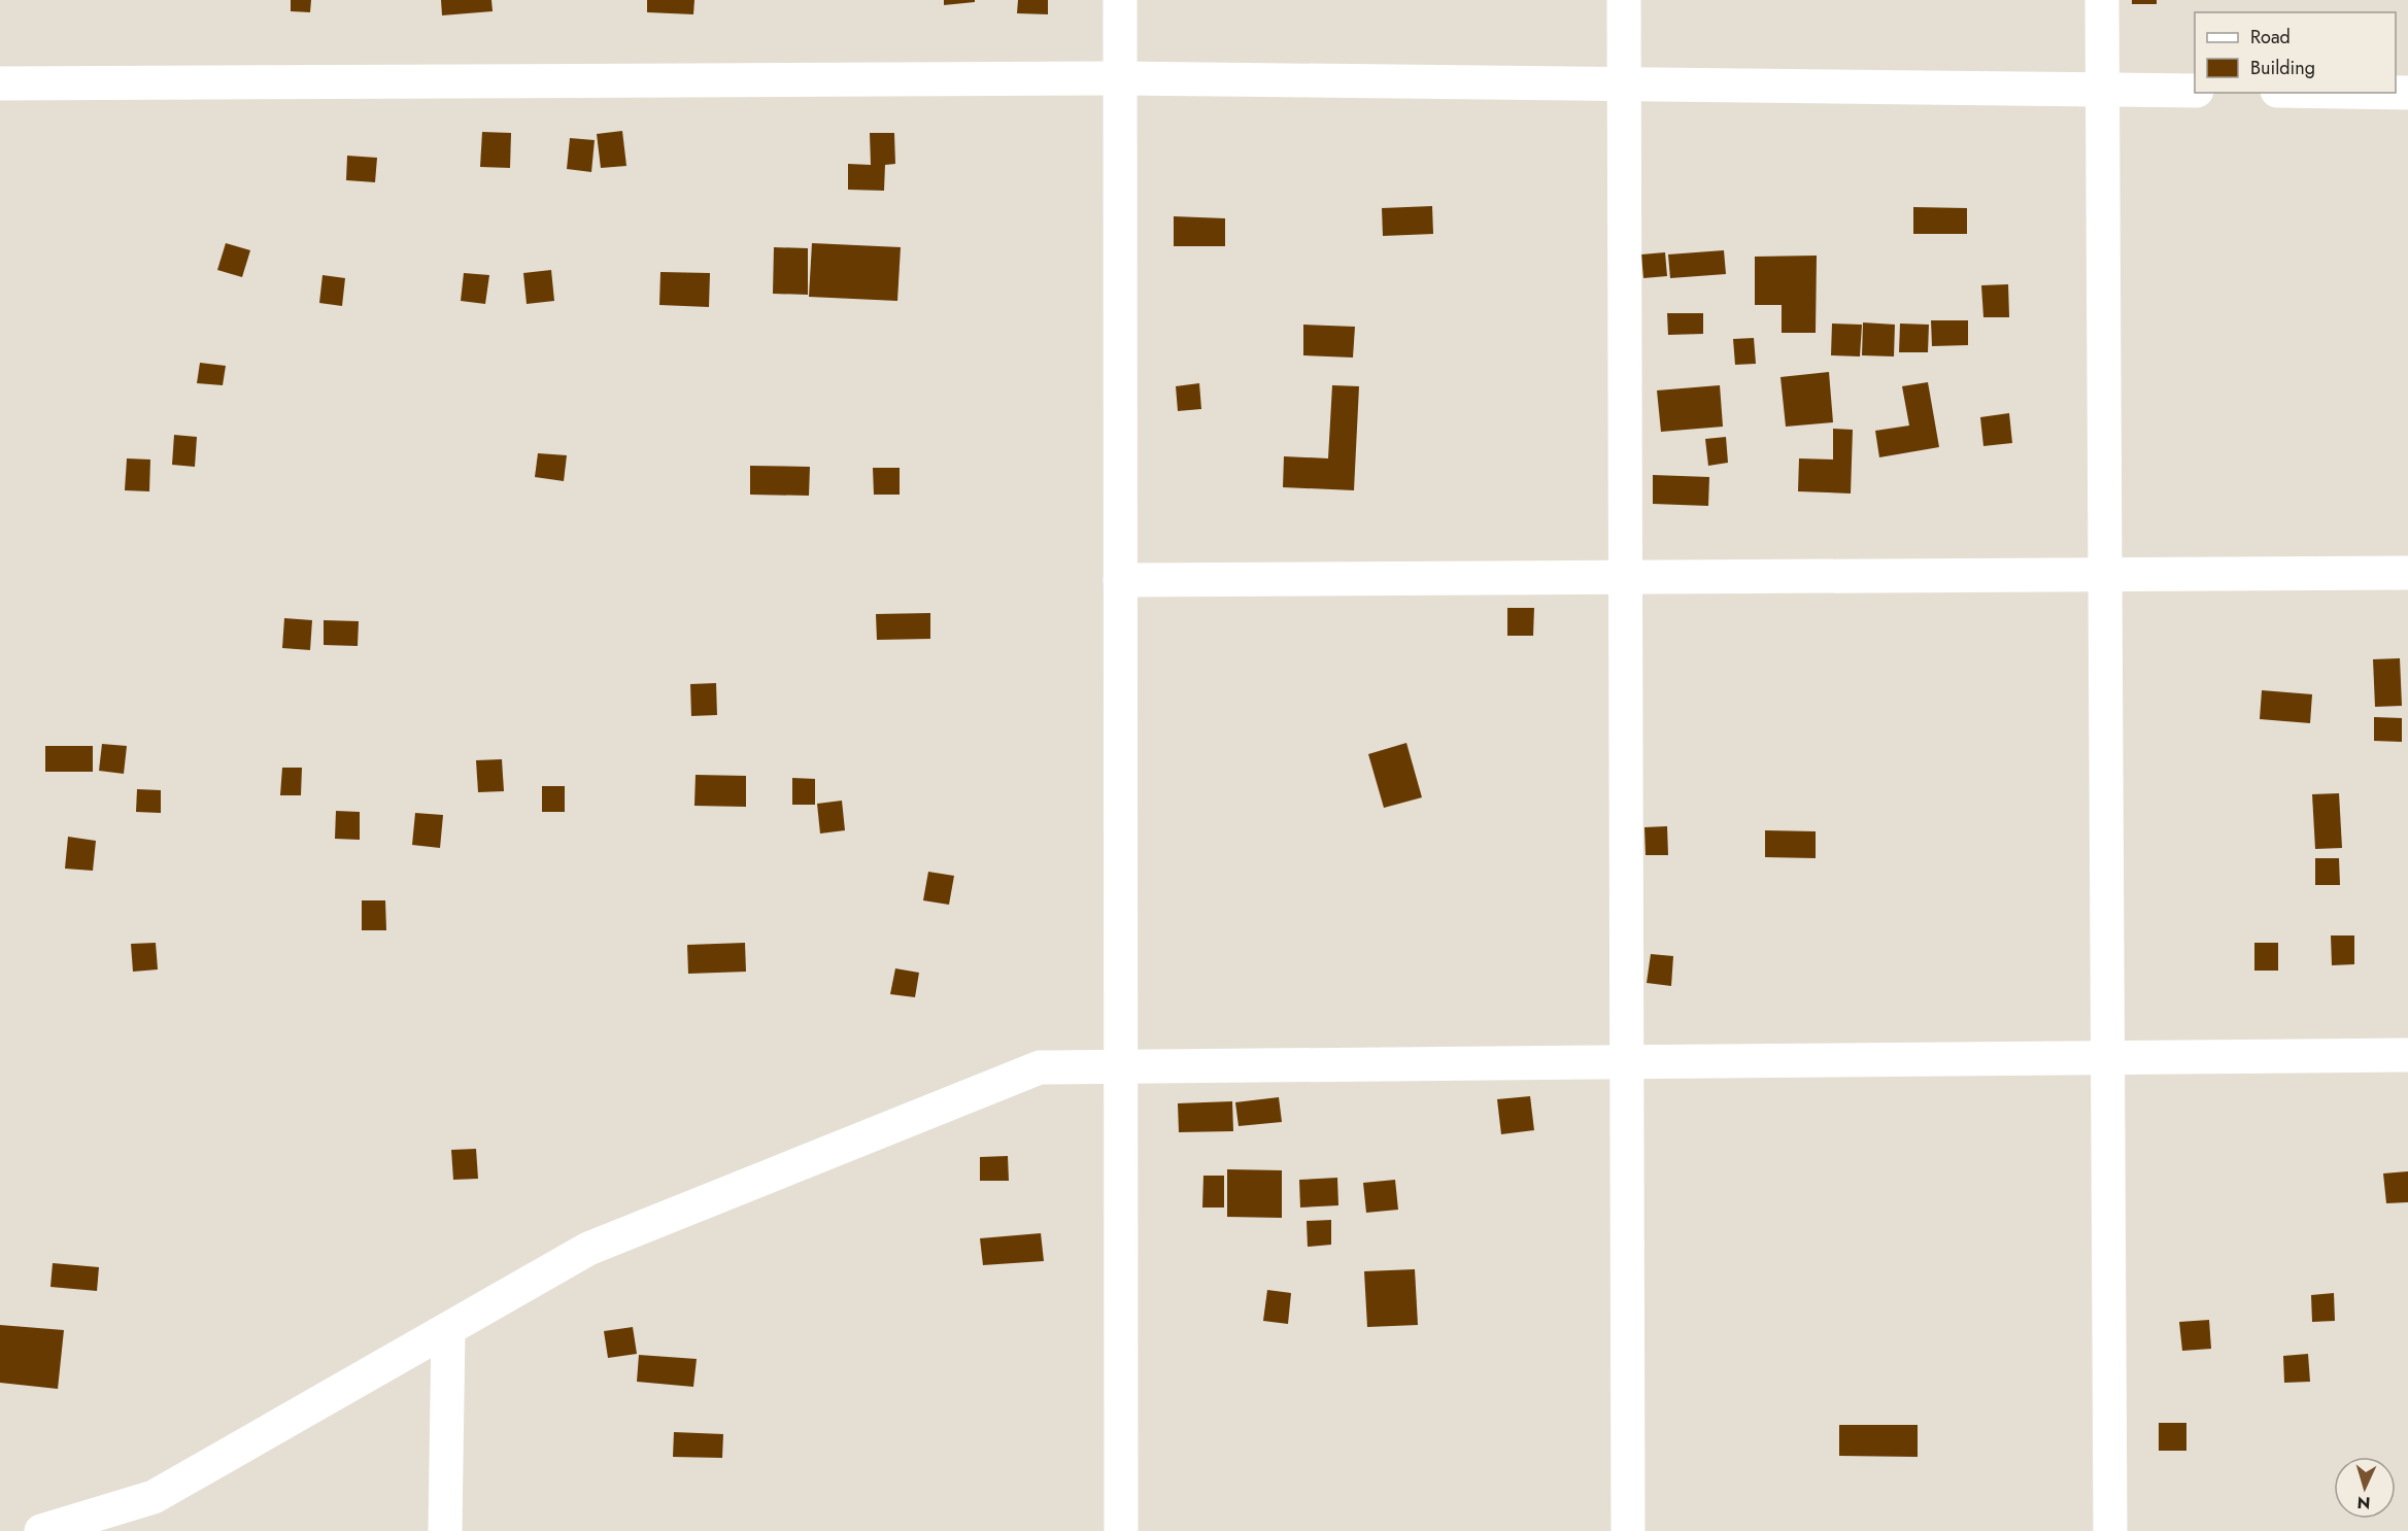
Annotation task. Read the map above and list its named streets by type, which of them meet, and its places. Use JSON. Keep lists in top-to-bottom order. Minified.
{"legend":["Road","Building"],"north":"bottom"}
